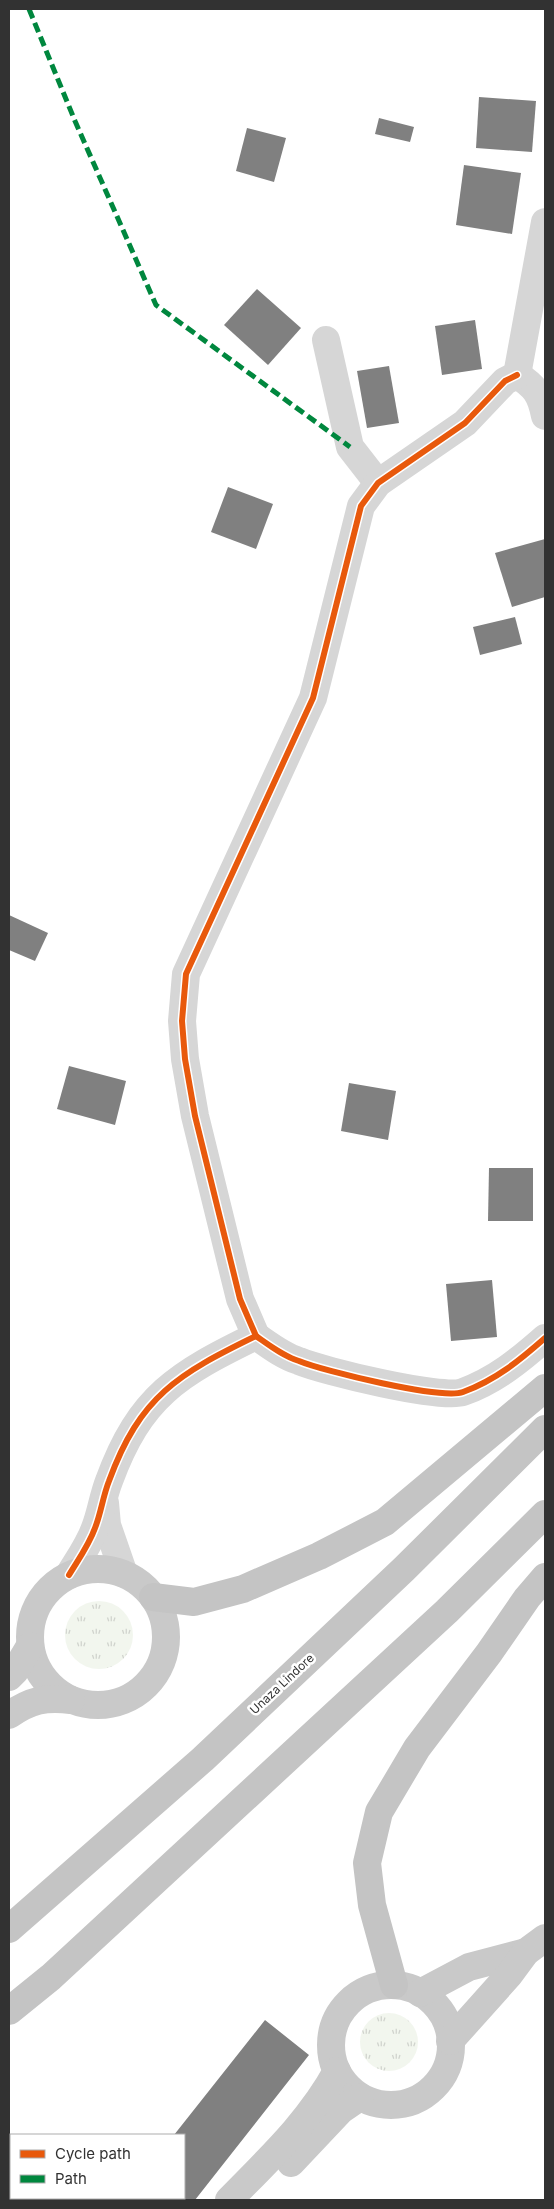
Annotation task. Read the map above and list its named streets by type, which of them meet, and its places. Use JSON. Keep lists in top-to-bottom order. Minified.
{"streets":{"highway":["Unaza Lindore"]},"legend":["Cycle path","Path"]}
